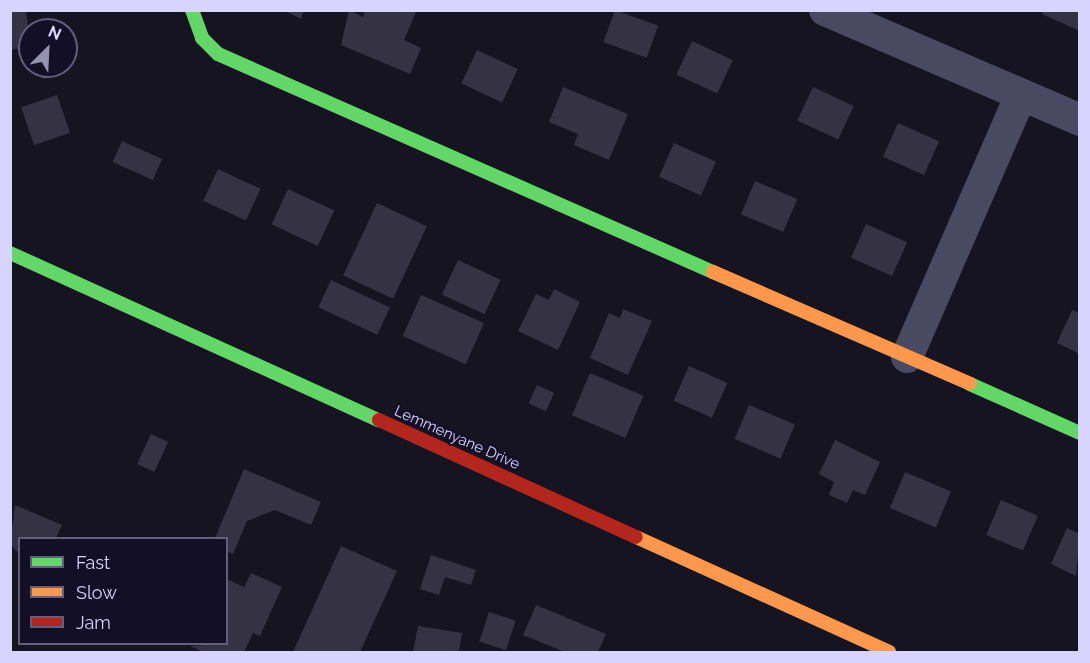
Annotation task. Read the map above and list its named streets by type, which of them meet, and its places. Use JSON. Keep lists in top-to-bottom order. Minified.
{"streets":{"street":["Lemmenyane Drive"]},"legend":["Fast","Slow","Jam"],"north":"top right"}
